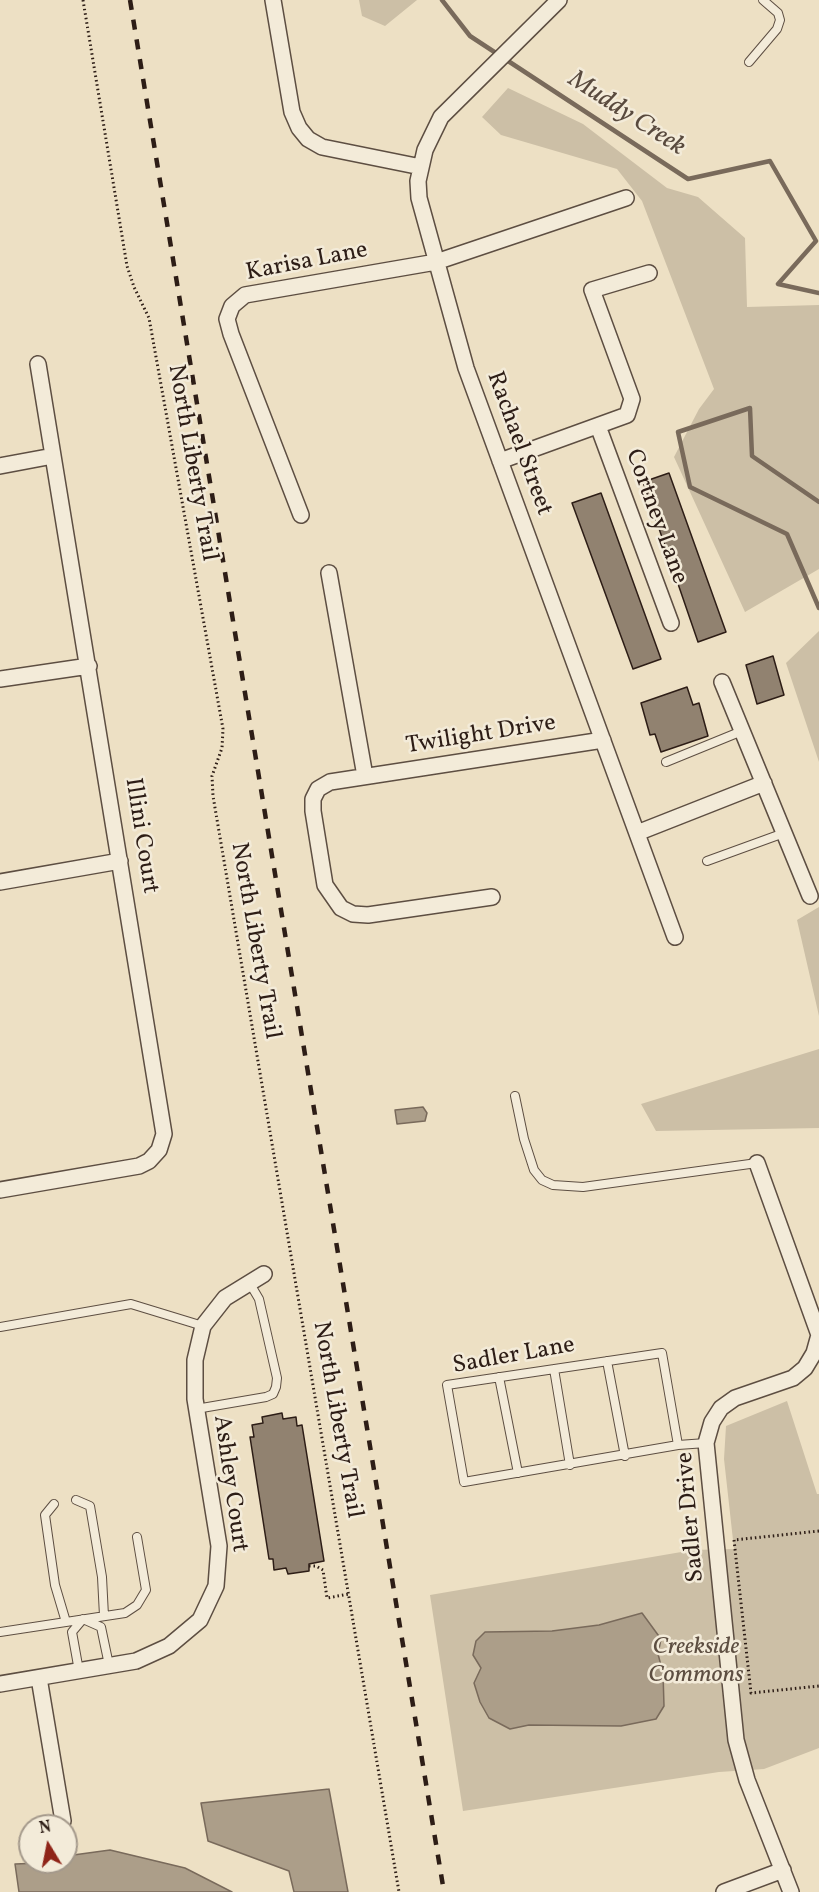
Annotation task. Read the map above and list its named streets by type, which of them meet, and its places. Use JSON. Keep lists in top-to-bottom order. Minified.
{"streets":{"street":["Karisa Lane","Rachael Street","Cortney Lane","Twilight Drive","Illini Court","Ashley Court","Sadler Drive"],"lane":["Sadler Lane"],"path":["North Liberty Trail"]},"crossings":[["Karisa Lane","Rachael Street"],["Rachael Street","Cortney Lane"],["Rachael Street","Twilight Drive"],["Sadler Lane","Sadler Drive"]],"water":["Muddy Creek"],"parks":["Creekside Commons"],"north":"top"}
